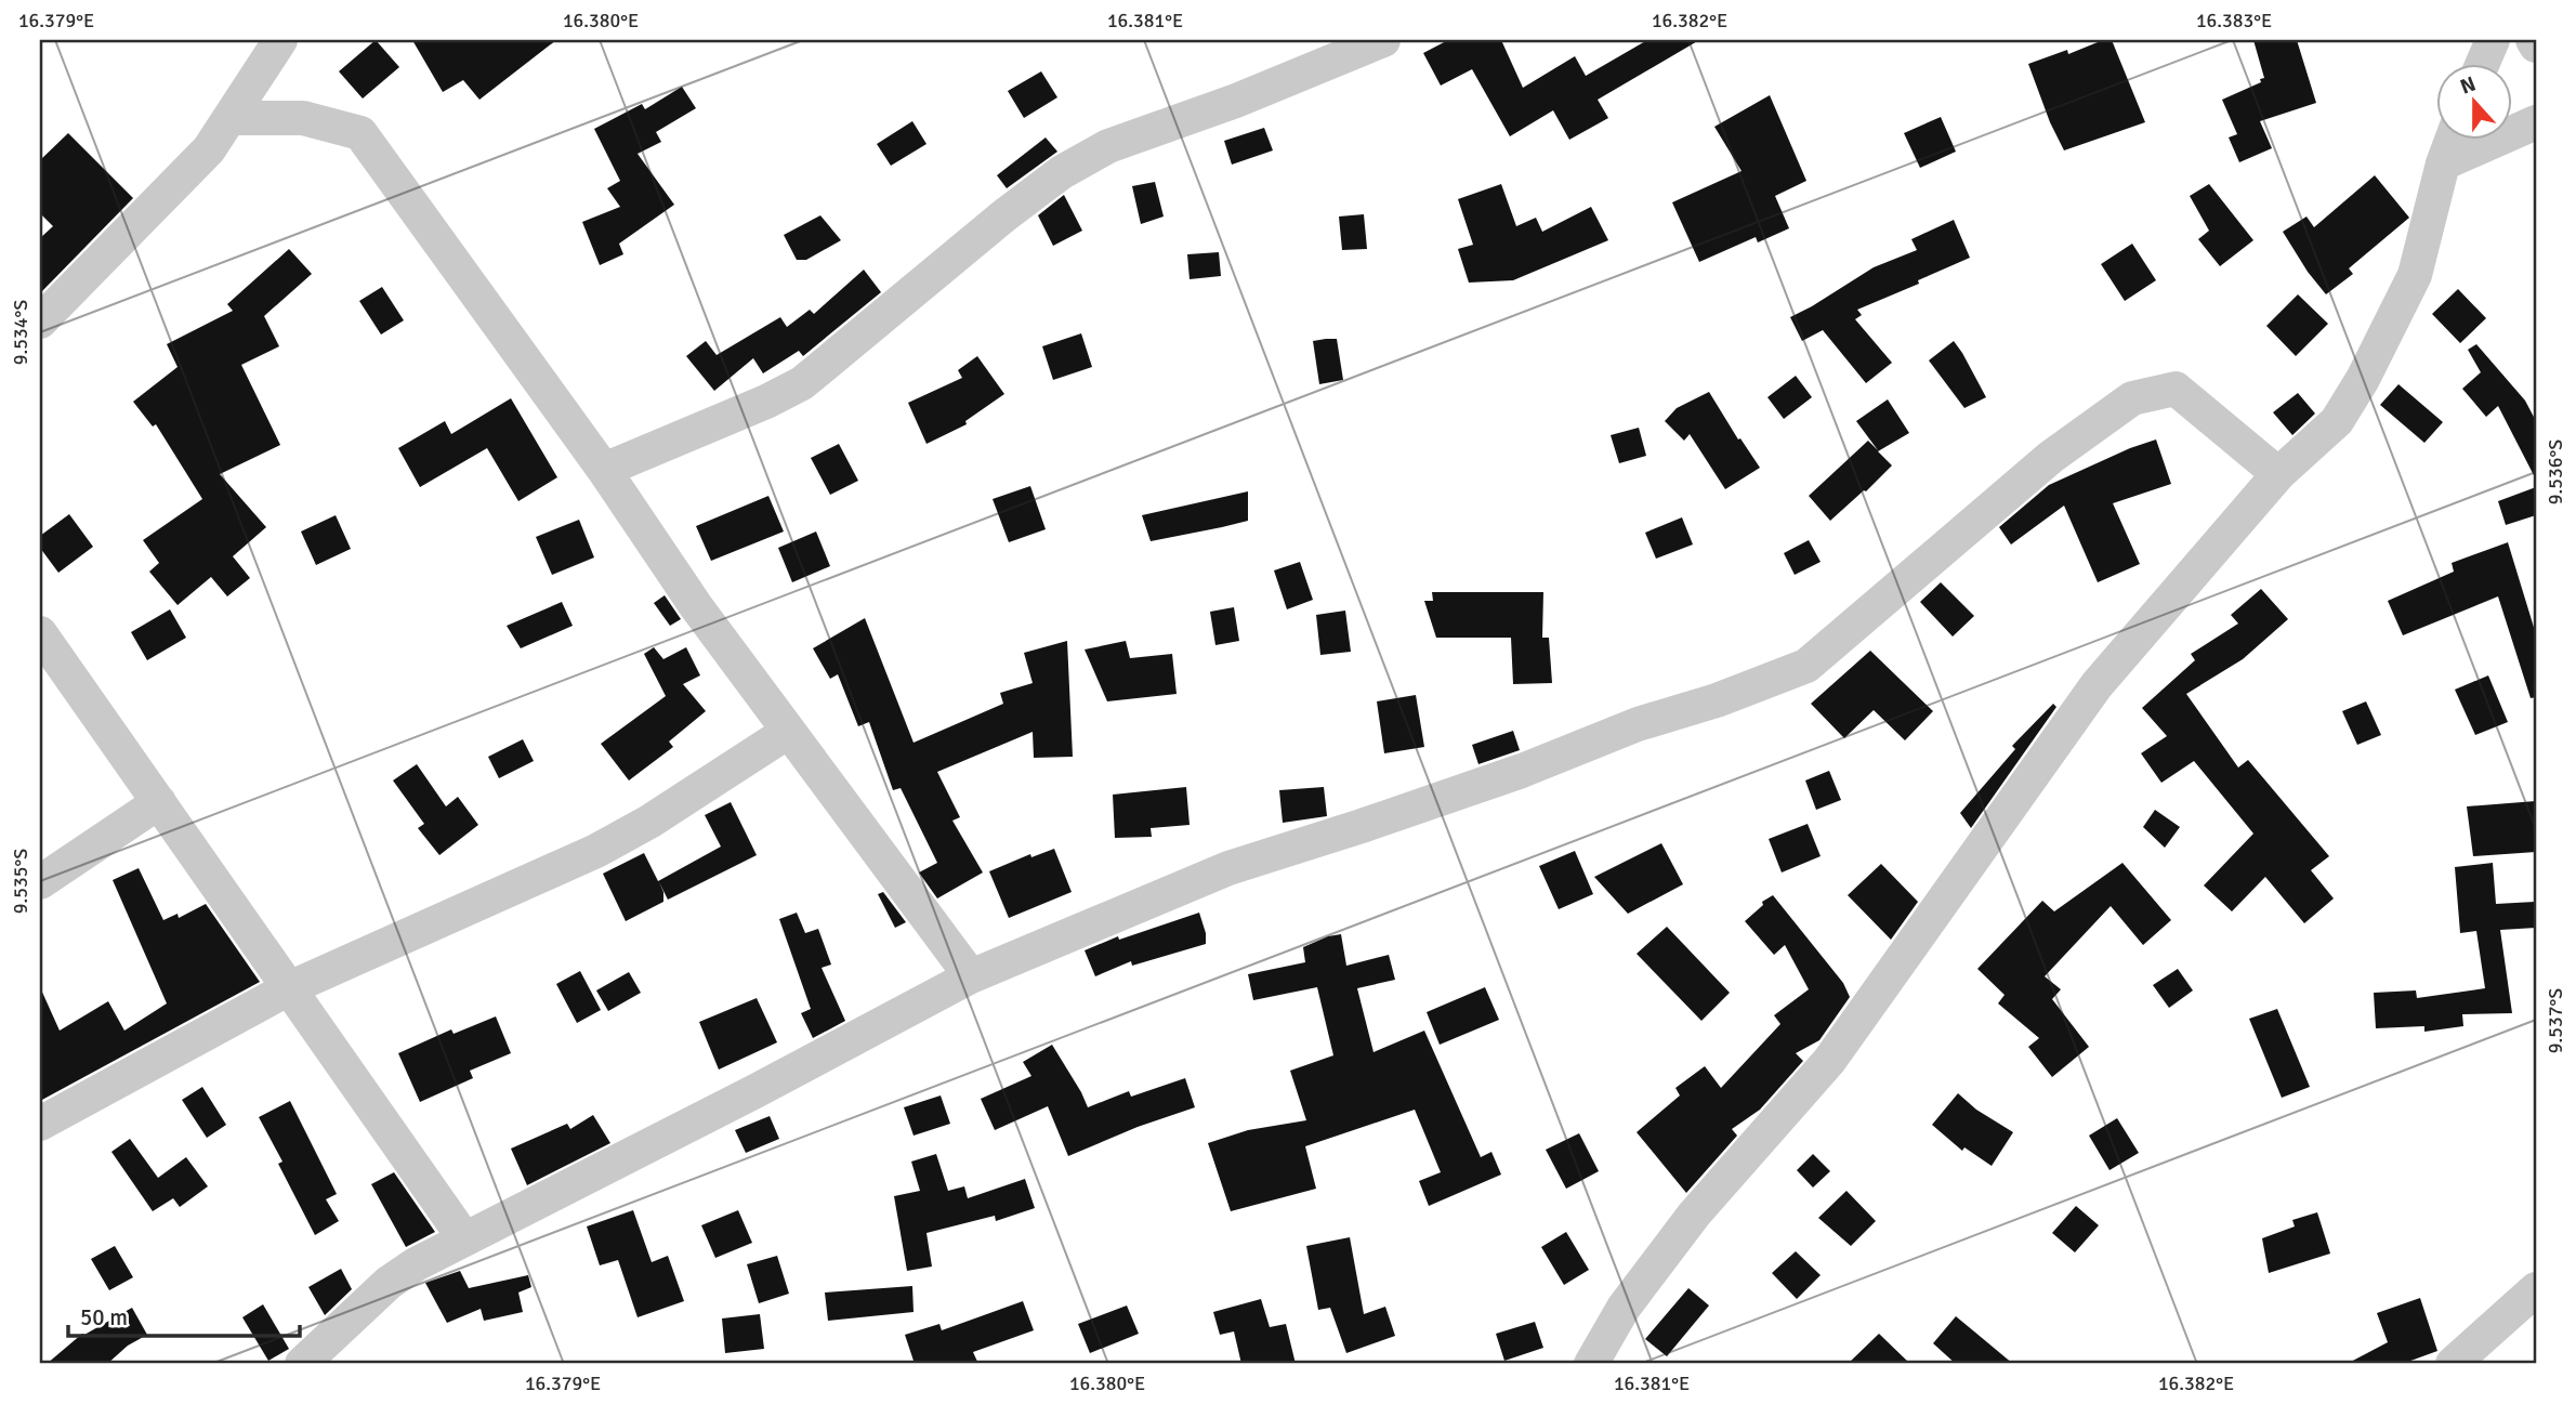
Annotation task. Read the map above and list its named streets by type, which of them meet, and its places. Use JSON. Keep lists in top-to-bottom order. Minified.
{"scale_bar":"50 m","north":"top","coordinates":["16.379°E","16.380°E","16.381°E","16.382°E","16.383°E","9.534°S","9.536°S","9.535°S","9.537°S"]}
